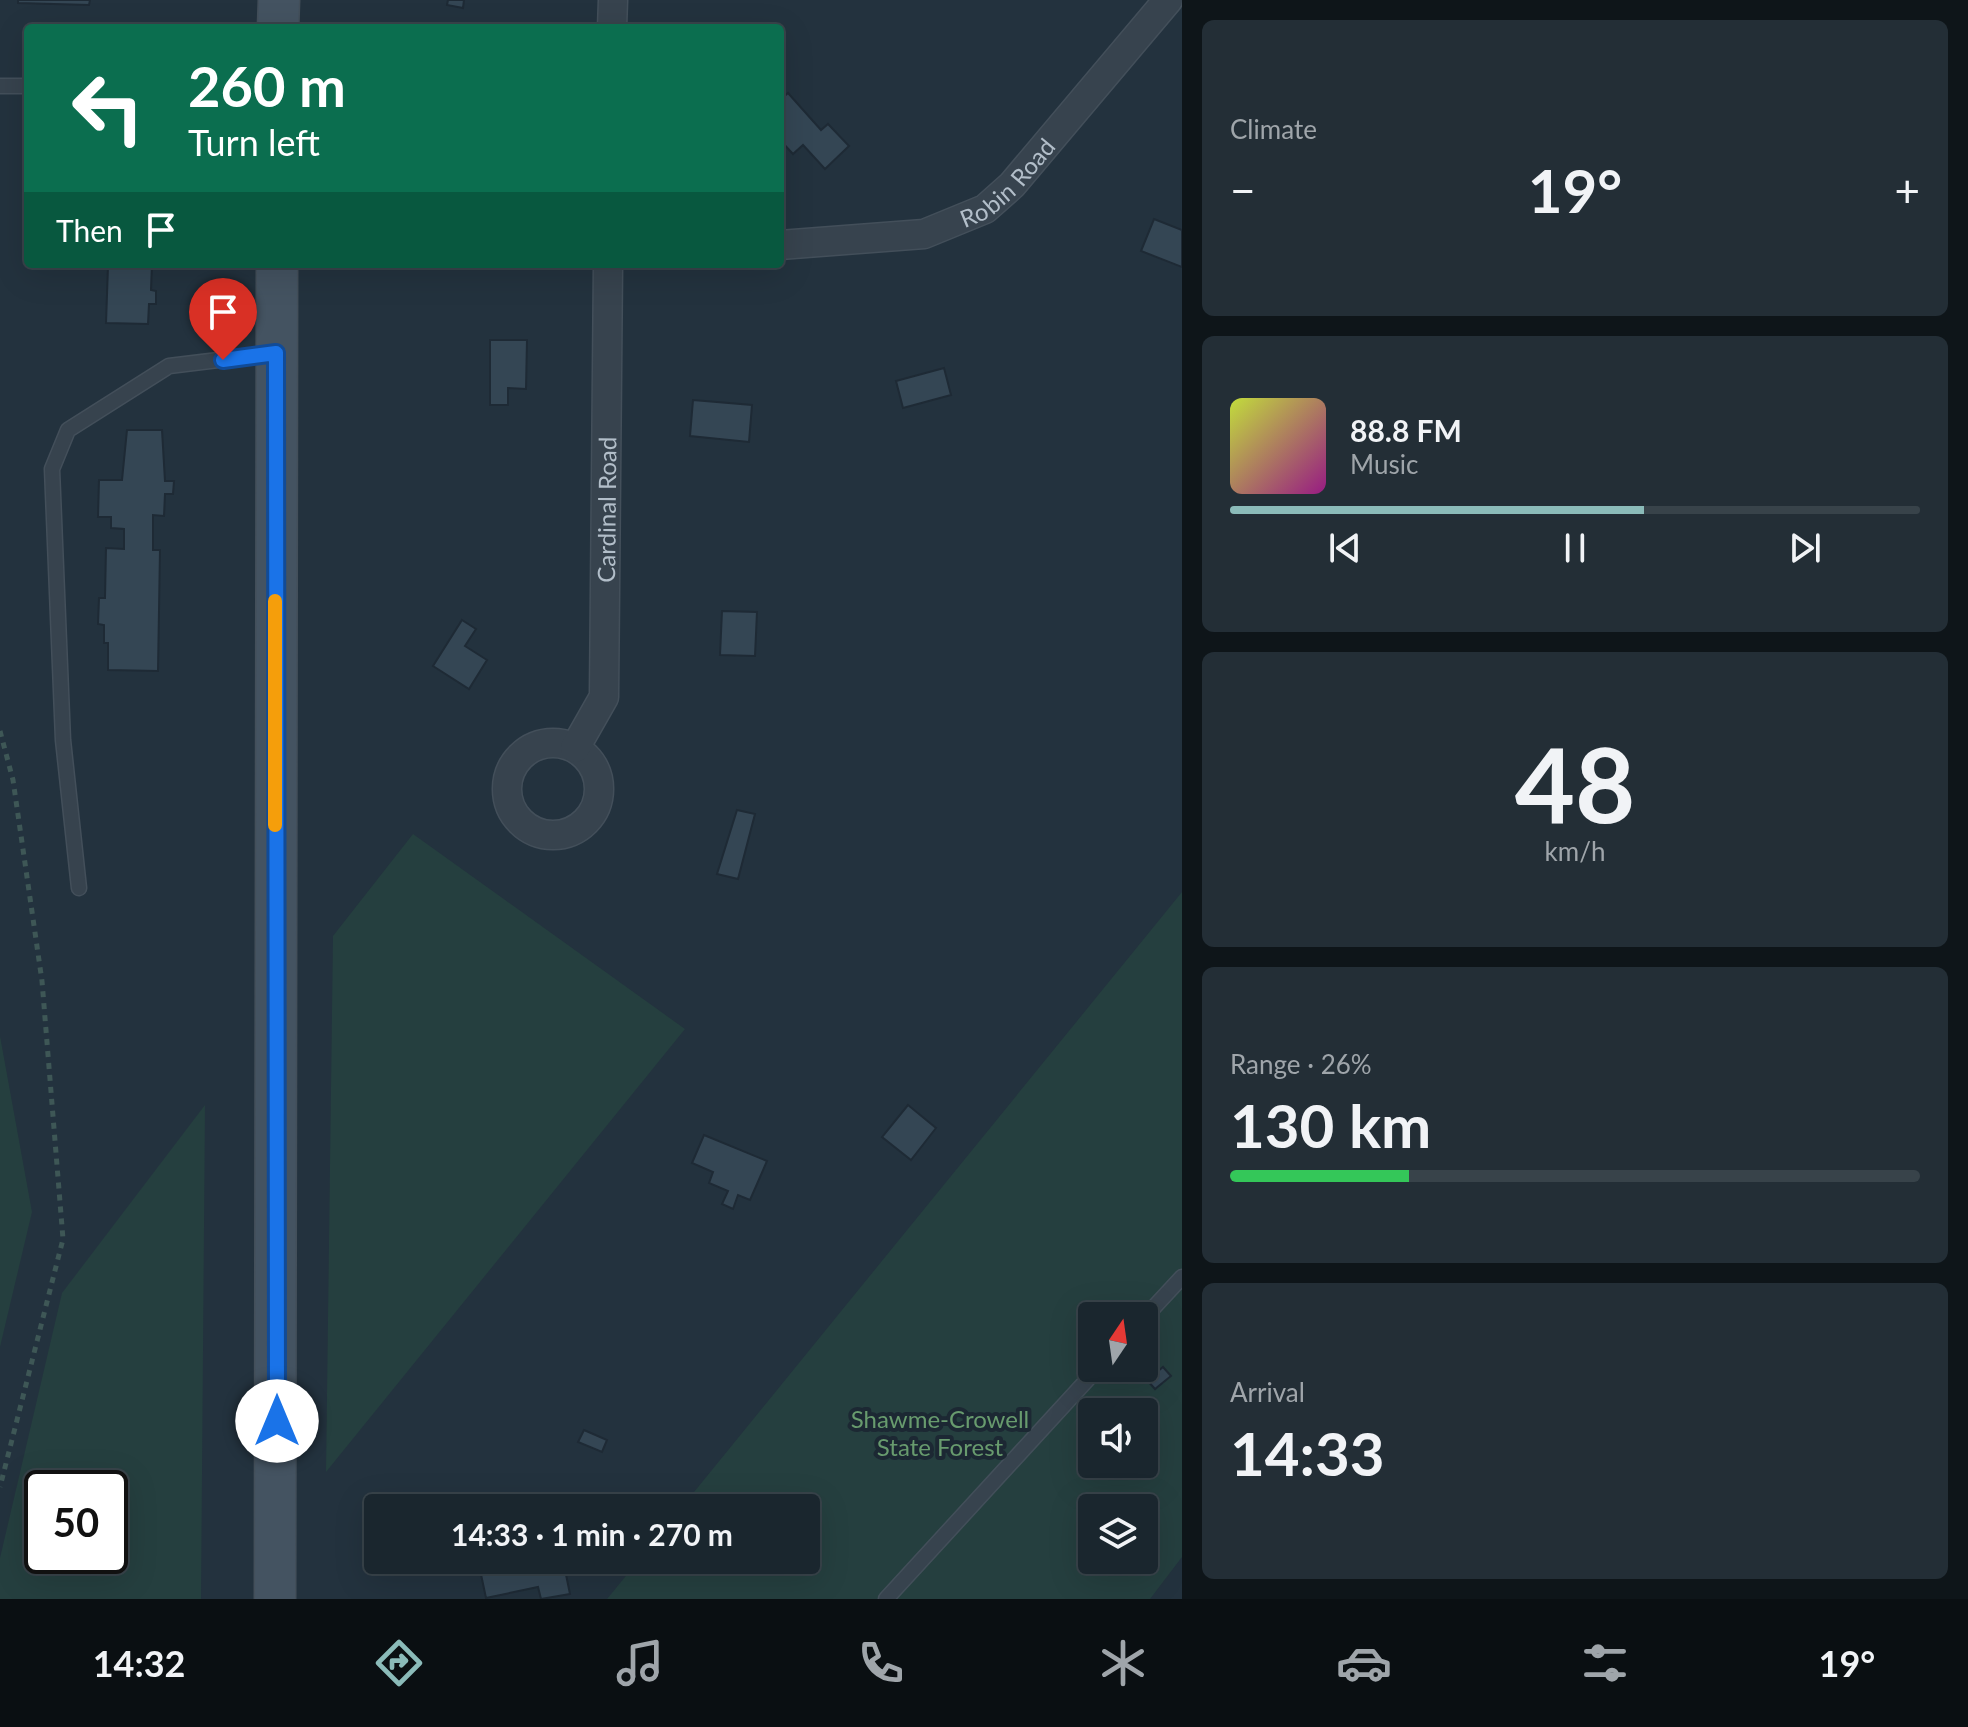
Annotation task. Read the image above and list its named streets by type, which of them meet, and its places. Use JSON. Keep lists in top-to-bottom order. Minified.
{"streets":{"street":["Robin Road","Cardinal Road"]},"parks":["Shawme-Crowell State Forest"],"north":"top","page":{"tile":["Climate",["48","km/h"],["Range · 26%","130 km"],["Arrival","14:33"]],"turn":["260 m","Turn left"],"heat":["−","19°","+"],"then":"Then","song":["88.8 FM","Music"],"limit":"50","trip":"14:33 · 1 min · 270 m","tabs":["14:32","19°"]}}
